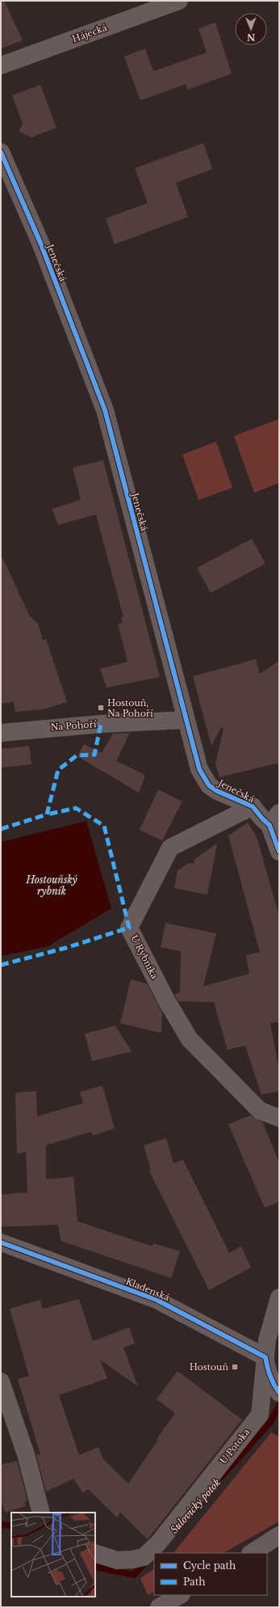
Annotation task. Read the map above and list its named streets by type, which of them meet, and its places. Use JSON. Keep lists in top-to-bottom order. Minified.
{"streets":{"street":["Hájecká","Jenečská","Na Pohoří","U Rybníka","Kladenská","U Potoka"]},"crossings":[["Jenečská","Na Pohoří"],["Jenečská","U Rybníka"],["Kladenská","U Potoka"]],"water":["Hostouňský rybník","Sulovický potok"],"places":{"transit":["Hostouň, Na Pohoří","Hostouň"]},"legend":["Cycle path","Path"],"north":"bottom"}
